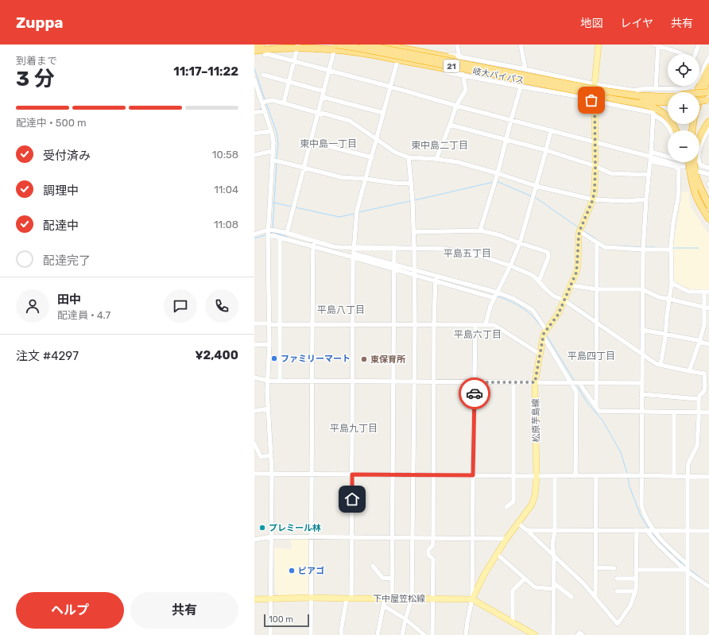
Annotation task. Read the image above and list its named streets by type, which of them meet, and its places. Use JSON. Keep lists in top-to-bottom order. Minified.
{"streets":{"highway":["21","岐大バイパス"],"main road":["松原芋島線","下中屋笠松線"]},"crossings":[["21","岐大バイパス"],["松原芋島線","下中屋笠松線"]],"districts":["東中島一丁目","東中島二丁目","平島五丁目","平島八丁目","平島六丁目","平島四丁目","平島九丁目"],"places":["ファミリーマート","東保育所","プレミール林","ピアゴ"],"scale_bar":"100 m","page":{"header":"Zuppa","nav":["地図","レイヤ","共有"],"heading":["3 分","到着まで","11:17–11:22"],"panel":["田中","配達員 · 4.7","注文 #4297","¥2,400"],"map_buttons":["+","−"],"bar":"配達中 · 500 m","list":[["受付済み","10:58"],["調理中","11:04"],["配達中","11:08"],"配達完了"],"buttons":["ヘルプ","共有"],"scale":"100 m"}}
